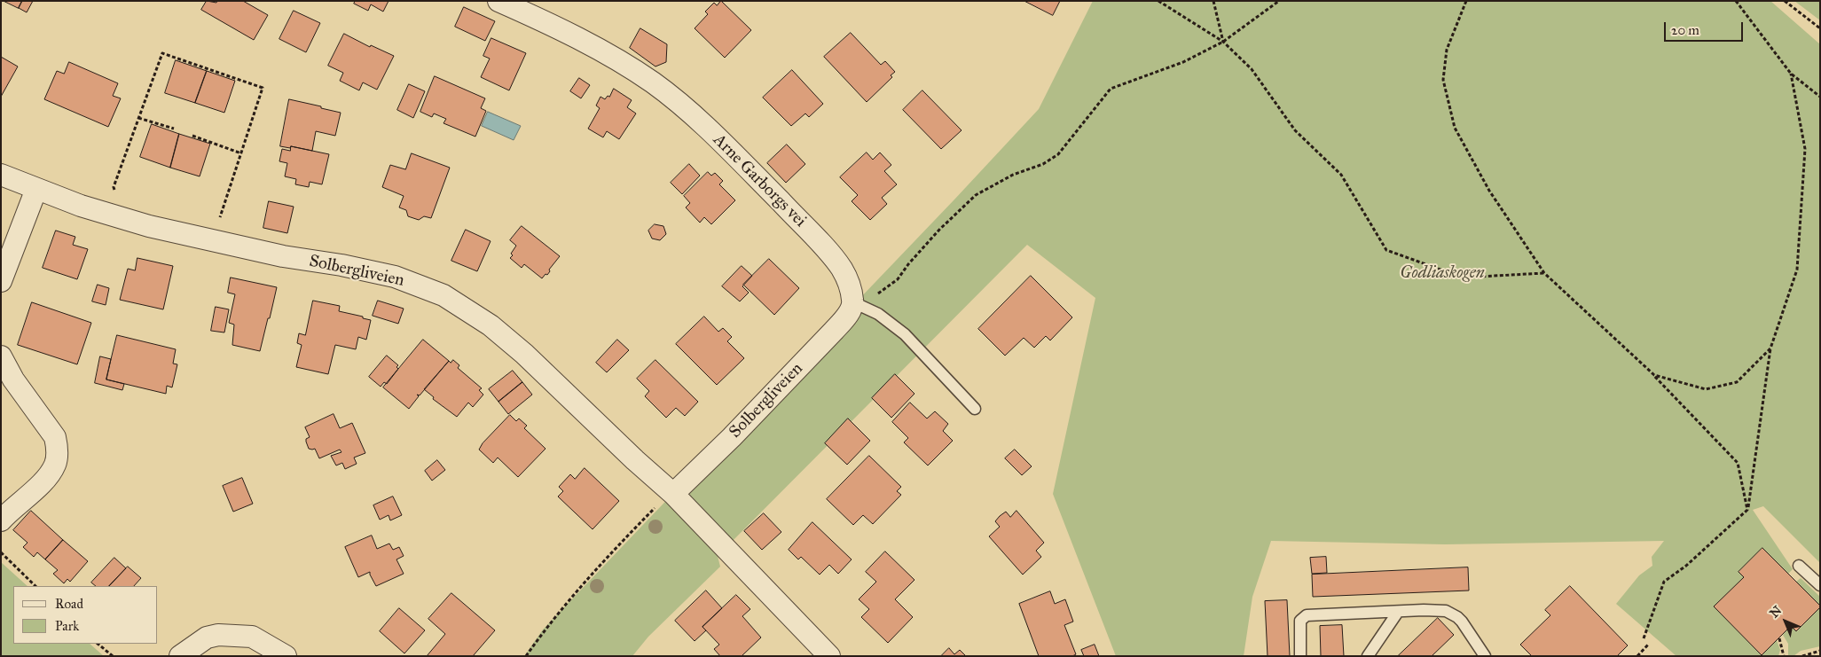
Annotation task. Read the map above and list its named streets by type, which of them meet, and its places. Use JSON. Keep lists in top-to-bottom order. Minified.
{"streets":{"street":["Arne Garborgs vei","Solbergliveien"]},"crossings":[["Arne Garborgs vei","Solbergliveien"]],"parks":["Godliaskogen"],"legend":["Road","Park"],"scale_bar":"20 m","north":"top left"}
